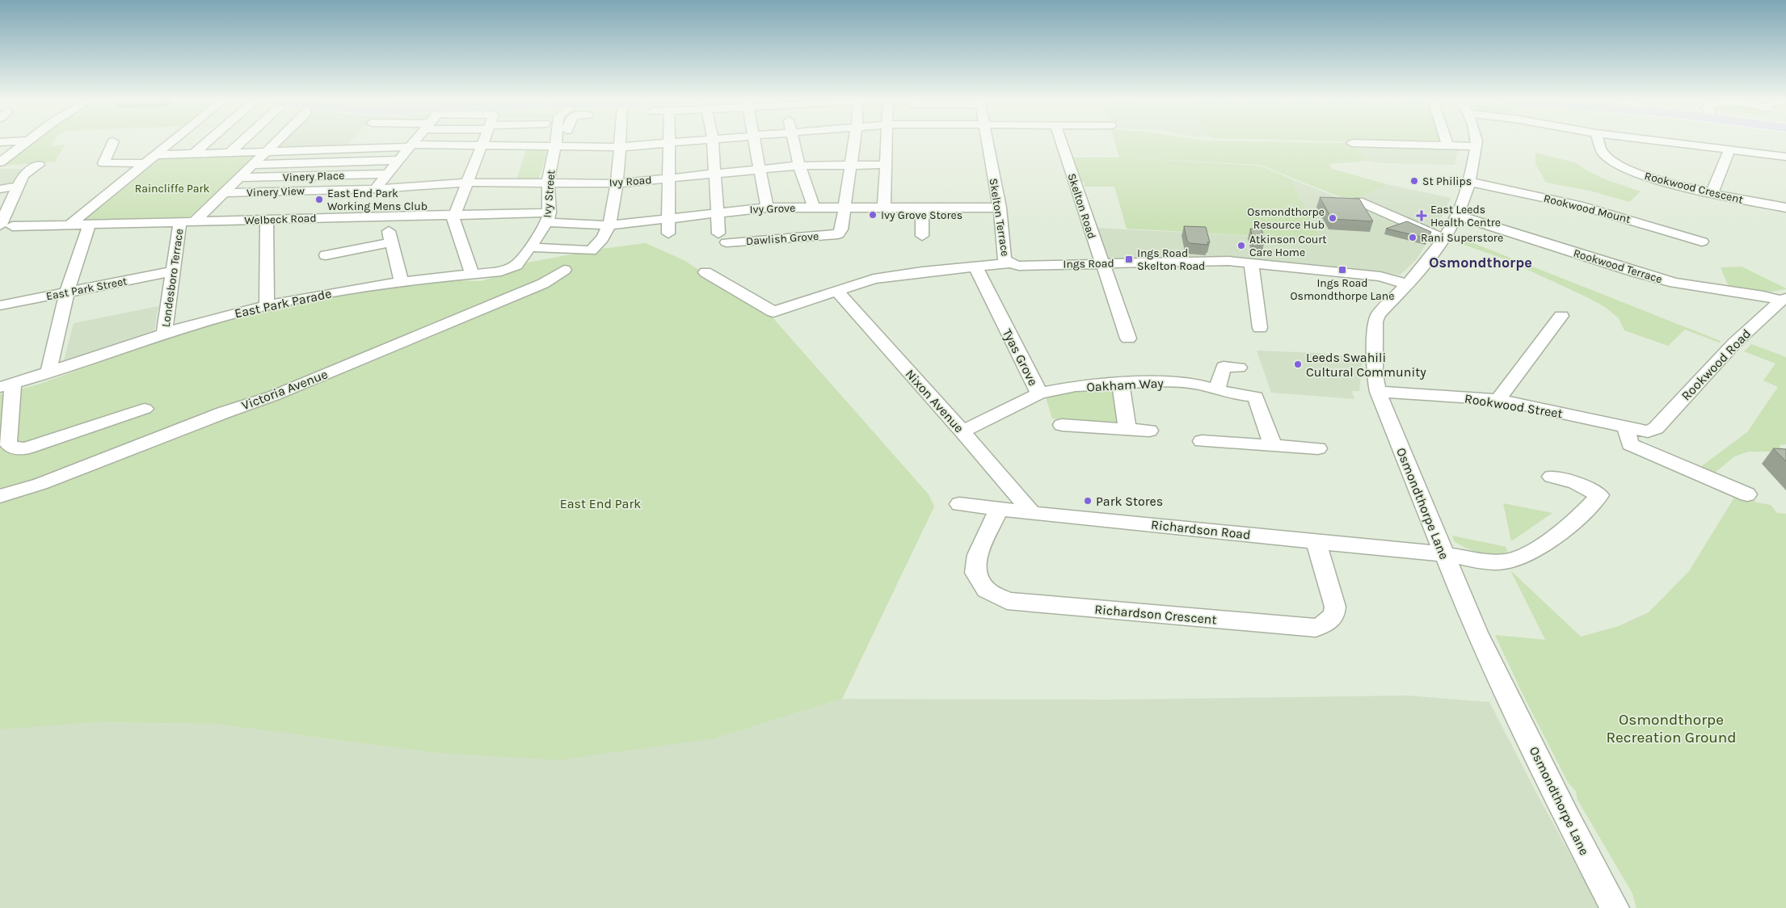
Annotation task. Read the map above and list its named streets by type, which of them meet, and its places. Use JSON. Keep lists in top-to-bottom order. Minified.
{"streets":{"street":["Vinery Place","Ivy Road","Rookwood Crescent","Vinery View","Ivy Street","Skelton Road","Ivy Grove","Rookwood Mount","Skelton Terrace","Welbeck Road","Dawlish Grove","Ings Road","Rookwood Terrace","Londesboro Terrace","East Park Street","East Park Parade","Tyas Grove","Rookwood Road","Oakham Way","Victoria Avenue","Nixon Avenue","Rookwood Street","Osmondthorpe Lane","Richardson Road","Richardson Crescent"]},"crossings":[["Ivy Road","Vinery View"],["Ivy Road","Ivy Street"],["Ivy Street","Ivy Grove"],["Ivy Street","Welbeck Road"],["Ivy Street","East Park Parade"],["Skelton Road","Ings Road"],["Ivy Grove","Skelton Terrace"],["Ivy Grove","Welbeck Road"],["Ivy Grove","Dawlish Grove"],["Rookwood Mount","Osmondthorpe Lane"],["Skelton Terrace","Ings Road"],["Welbeck Road","Londesboro Terrace"],["Ings Road","Tyas Grove"],["Ings Road","Nixon Avenue"],["Ings Road","Osmondthorpe Lane"],["Rookwood Terrace","Rookwood Road"],["Rookwood Terrace","Osmondthorpe Lane"],["Londesboro Terrace","East Park Street"],["Londesboro Terrace","East Park Parade"],["Tyas Grove","Oakham Way"],["Tyas Grove","Nixon Avenue"],["Rookwood Road","Rookwood Street"],["Nixon Avenue","Richardson Road"],["Rookwood Street","Osmondthorpe Lane"],["Osmondthorpe Lane","Richardson Road"],["Richardson Road","Richardson Crescent"]],"districts":["Osmondthorpe"],"parks":["Raincliffe Park","East End Park","Osmondthorpe Recreation Ground"],"places":{"other":["St Philips","East End Park Working Mens Club","Ivy Grove Stores","Osmondthorpe Resource Hub","Rani Superstore","Atkinson Court Care Home","Leeds Swahili Cultural Community","Park Stores"],"health":["East Leeds Health Centre"],"transit":["Ings Road Skelton Road","Ings Road Osmondthorpe Lane"]}}
